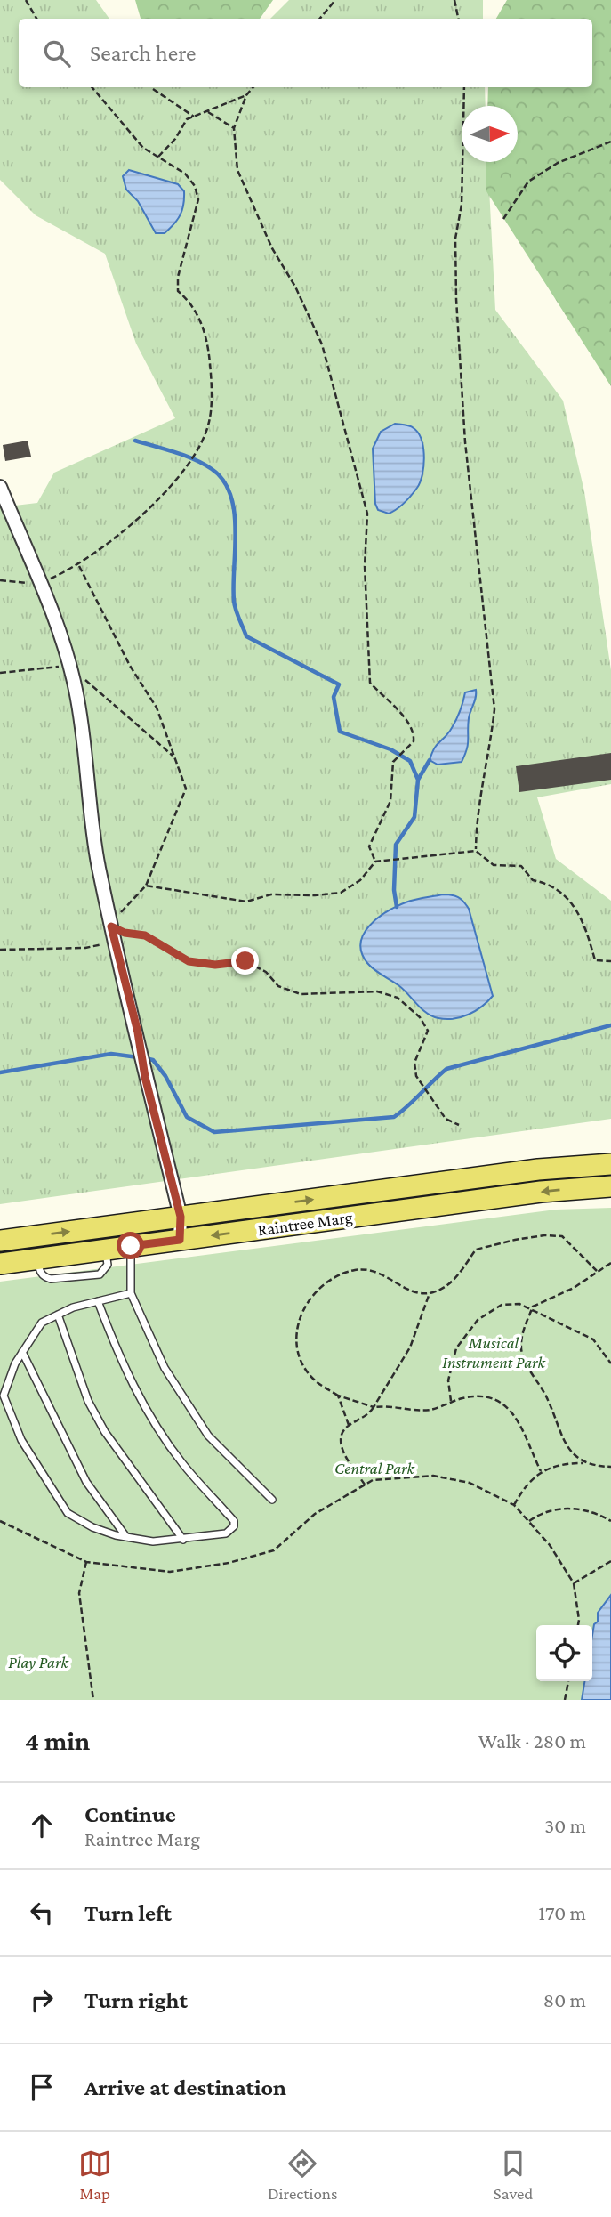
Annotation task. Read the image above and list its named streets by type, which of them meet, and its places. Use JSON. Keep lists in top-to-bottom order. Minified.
{"streets":{"main road":["Raintree Marg"]},"parks":["Musical Instrument Park","Central Park","Play Park"],"north":"right","page":{"search":"Search here","heading":["4 min","Walk · 280 m"],"list":[["Continue","Raintree Marg","30 m"],["Turn left","170 m"],["Turn right","80 m"],"Arrive at destination"],"nav":["Map","Directions","Saved"]}}
